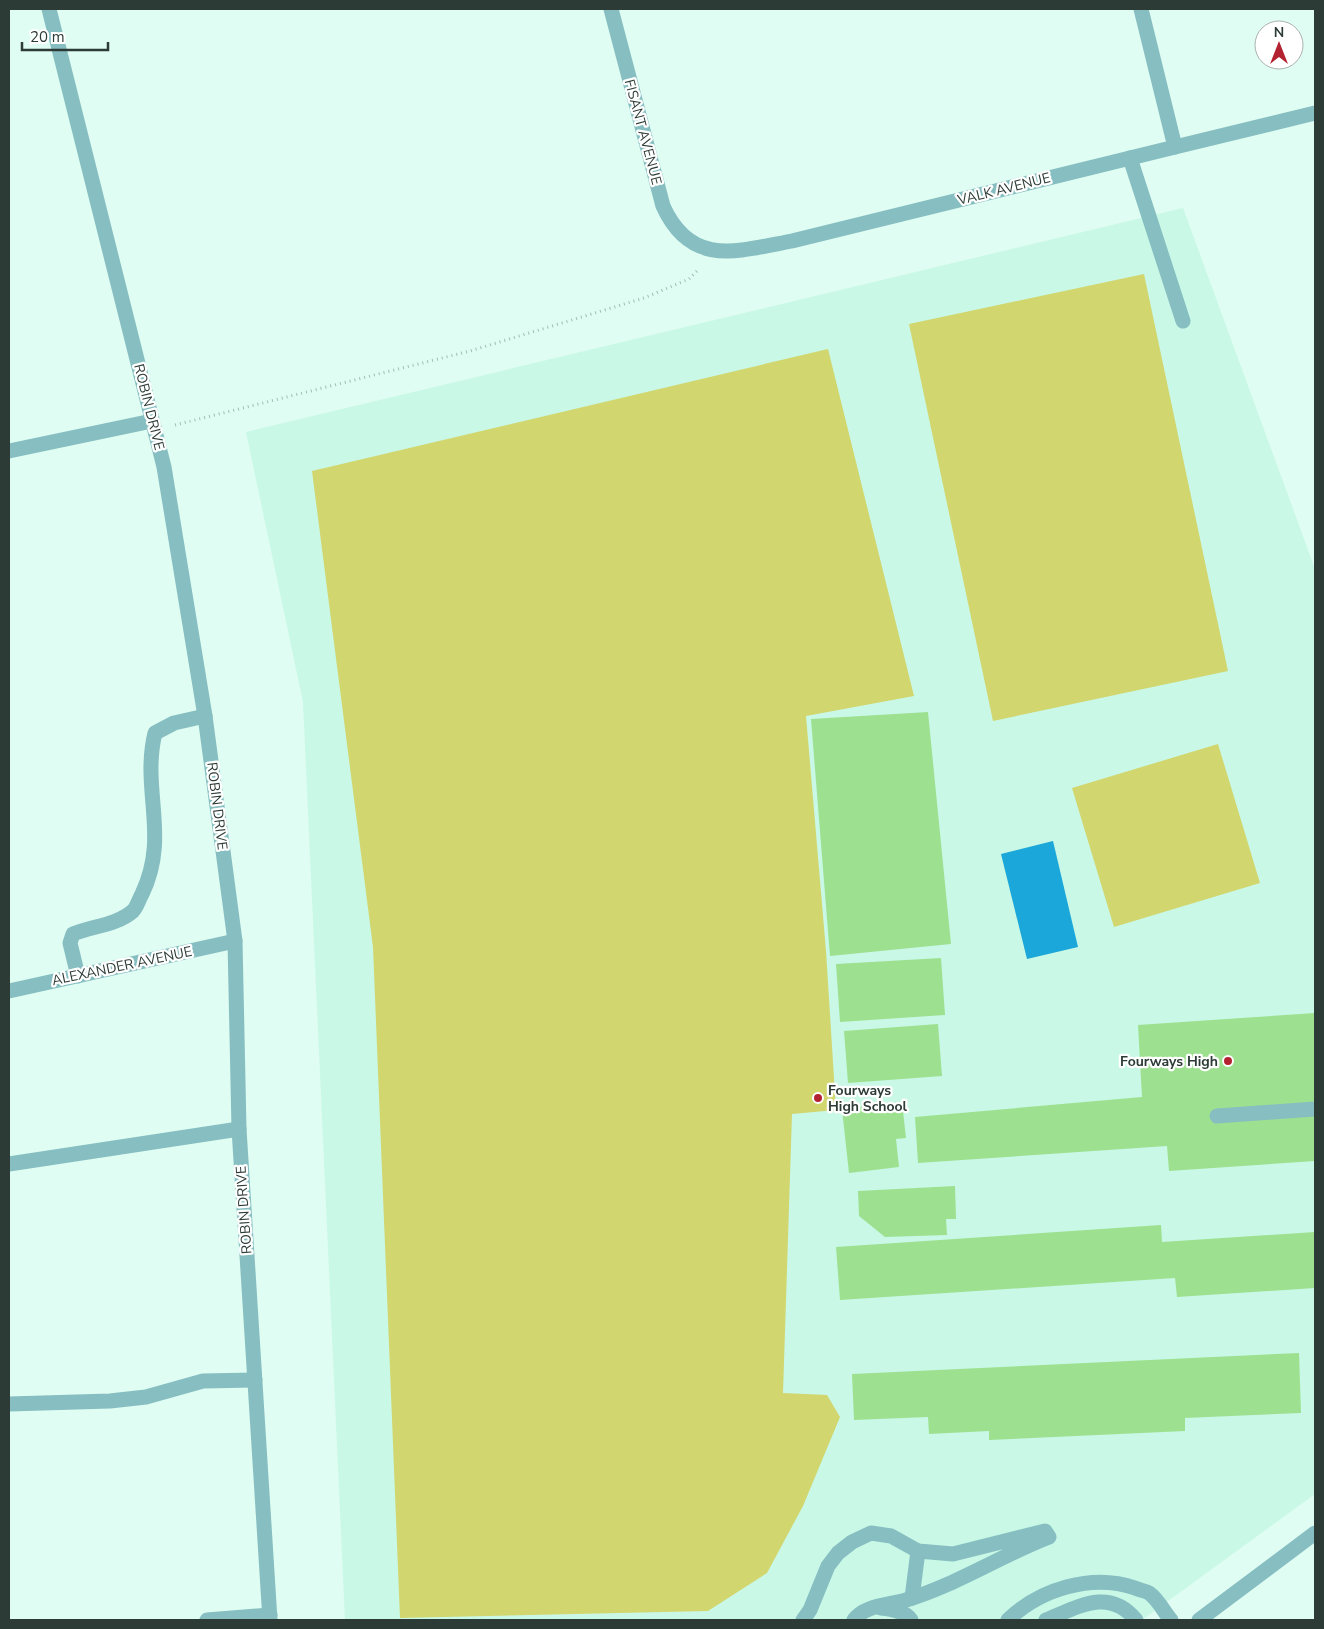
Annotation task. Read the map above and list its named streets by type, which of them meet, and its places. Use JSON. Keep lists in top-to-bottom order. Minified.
{"streets":{"street":["FISANT AVENUE","VALK AVENUE","ROBIN DRIVE","ALEXANDER AVENUE"]},"crossings":[["FISANT AVENUE","VALK AVENUE"],["ROBIN DRIVE","ALEXANDER AVENUE"]],"places":["Fourways High","Fourways High School"],"scale_bar":"20 m","north":"top"}
